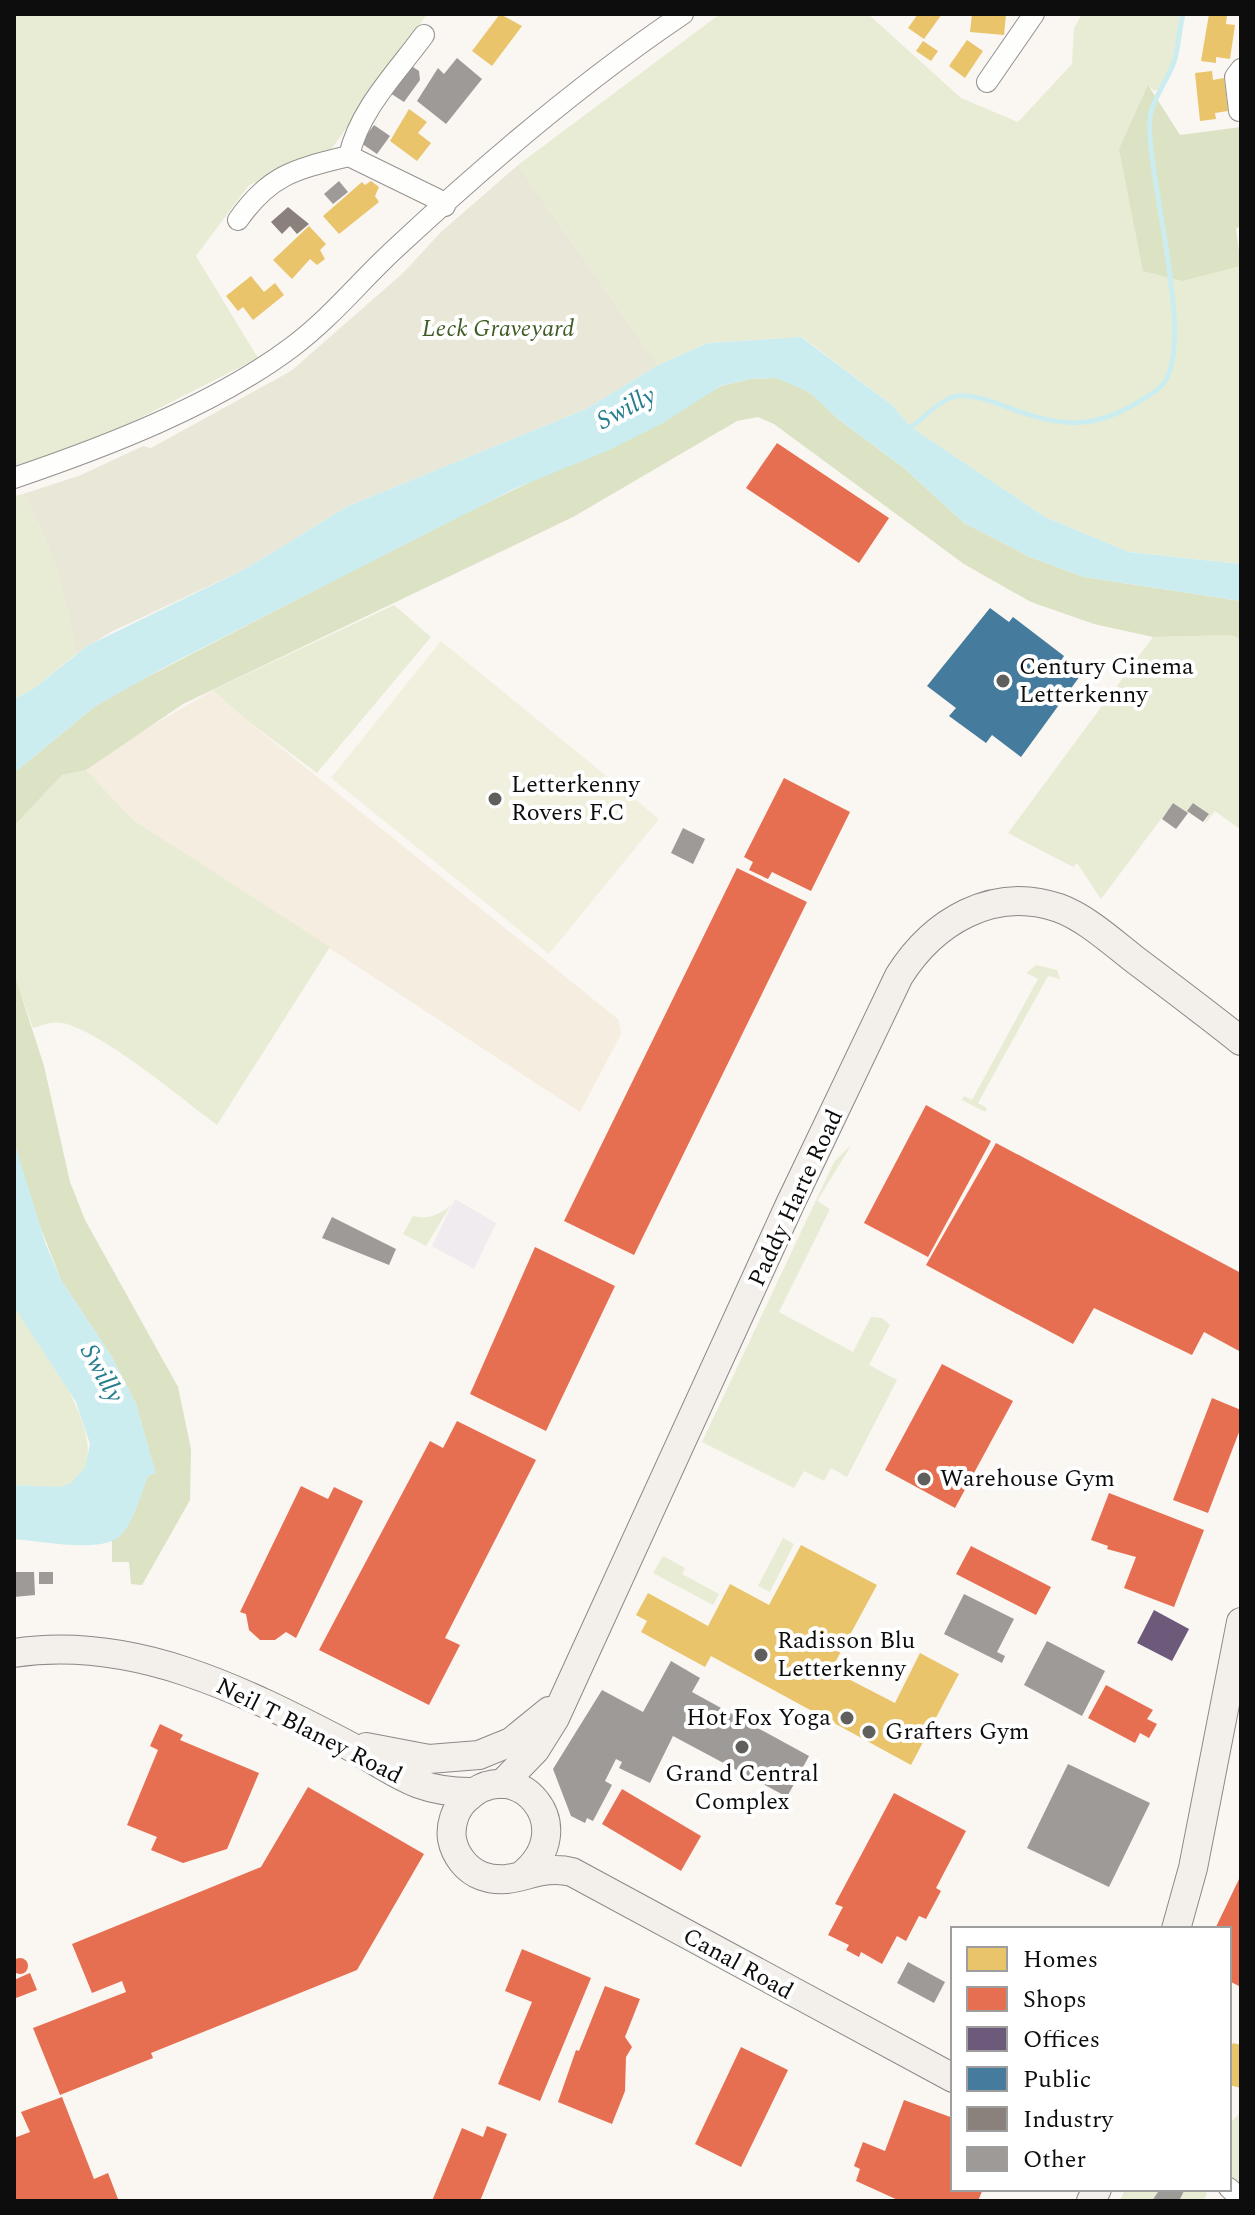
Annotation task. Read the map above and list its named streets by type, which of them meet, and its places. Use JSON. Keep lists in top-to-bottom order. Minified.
{"streets":{"main road":["Paddy Harte Road","Neil T Blaney Road","Canal Road"]},"crossings":[["Paddy Harte Road","Neil T Blaney Road"],["Paddy Harte Road","Canal Road"],["Neil T Blaney Road","Canal Road"]],"water":["Swilly"],"parks":["Leck Graveyard"],"places":["Century Cinema Letterkenny","Letterkenny Rovers F.C","Warehouse Gym","Radisson Blu Letterkenny","Hot Fox Yoga","Grafters Gym","Grand Central Complex"],"legend":["Homes","Shops","Offices","Public","Industry","Other"]}
